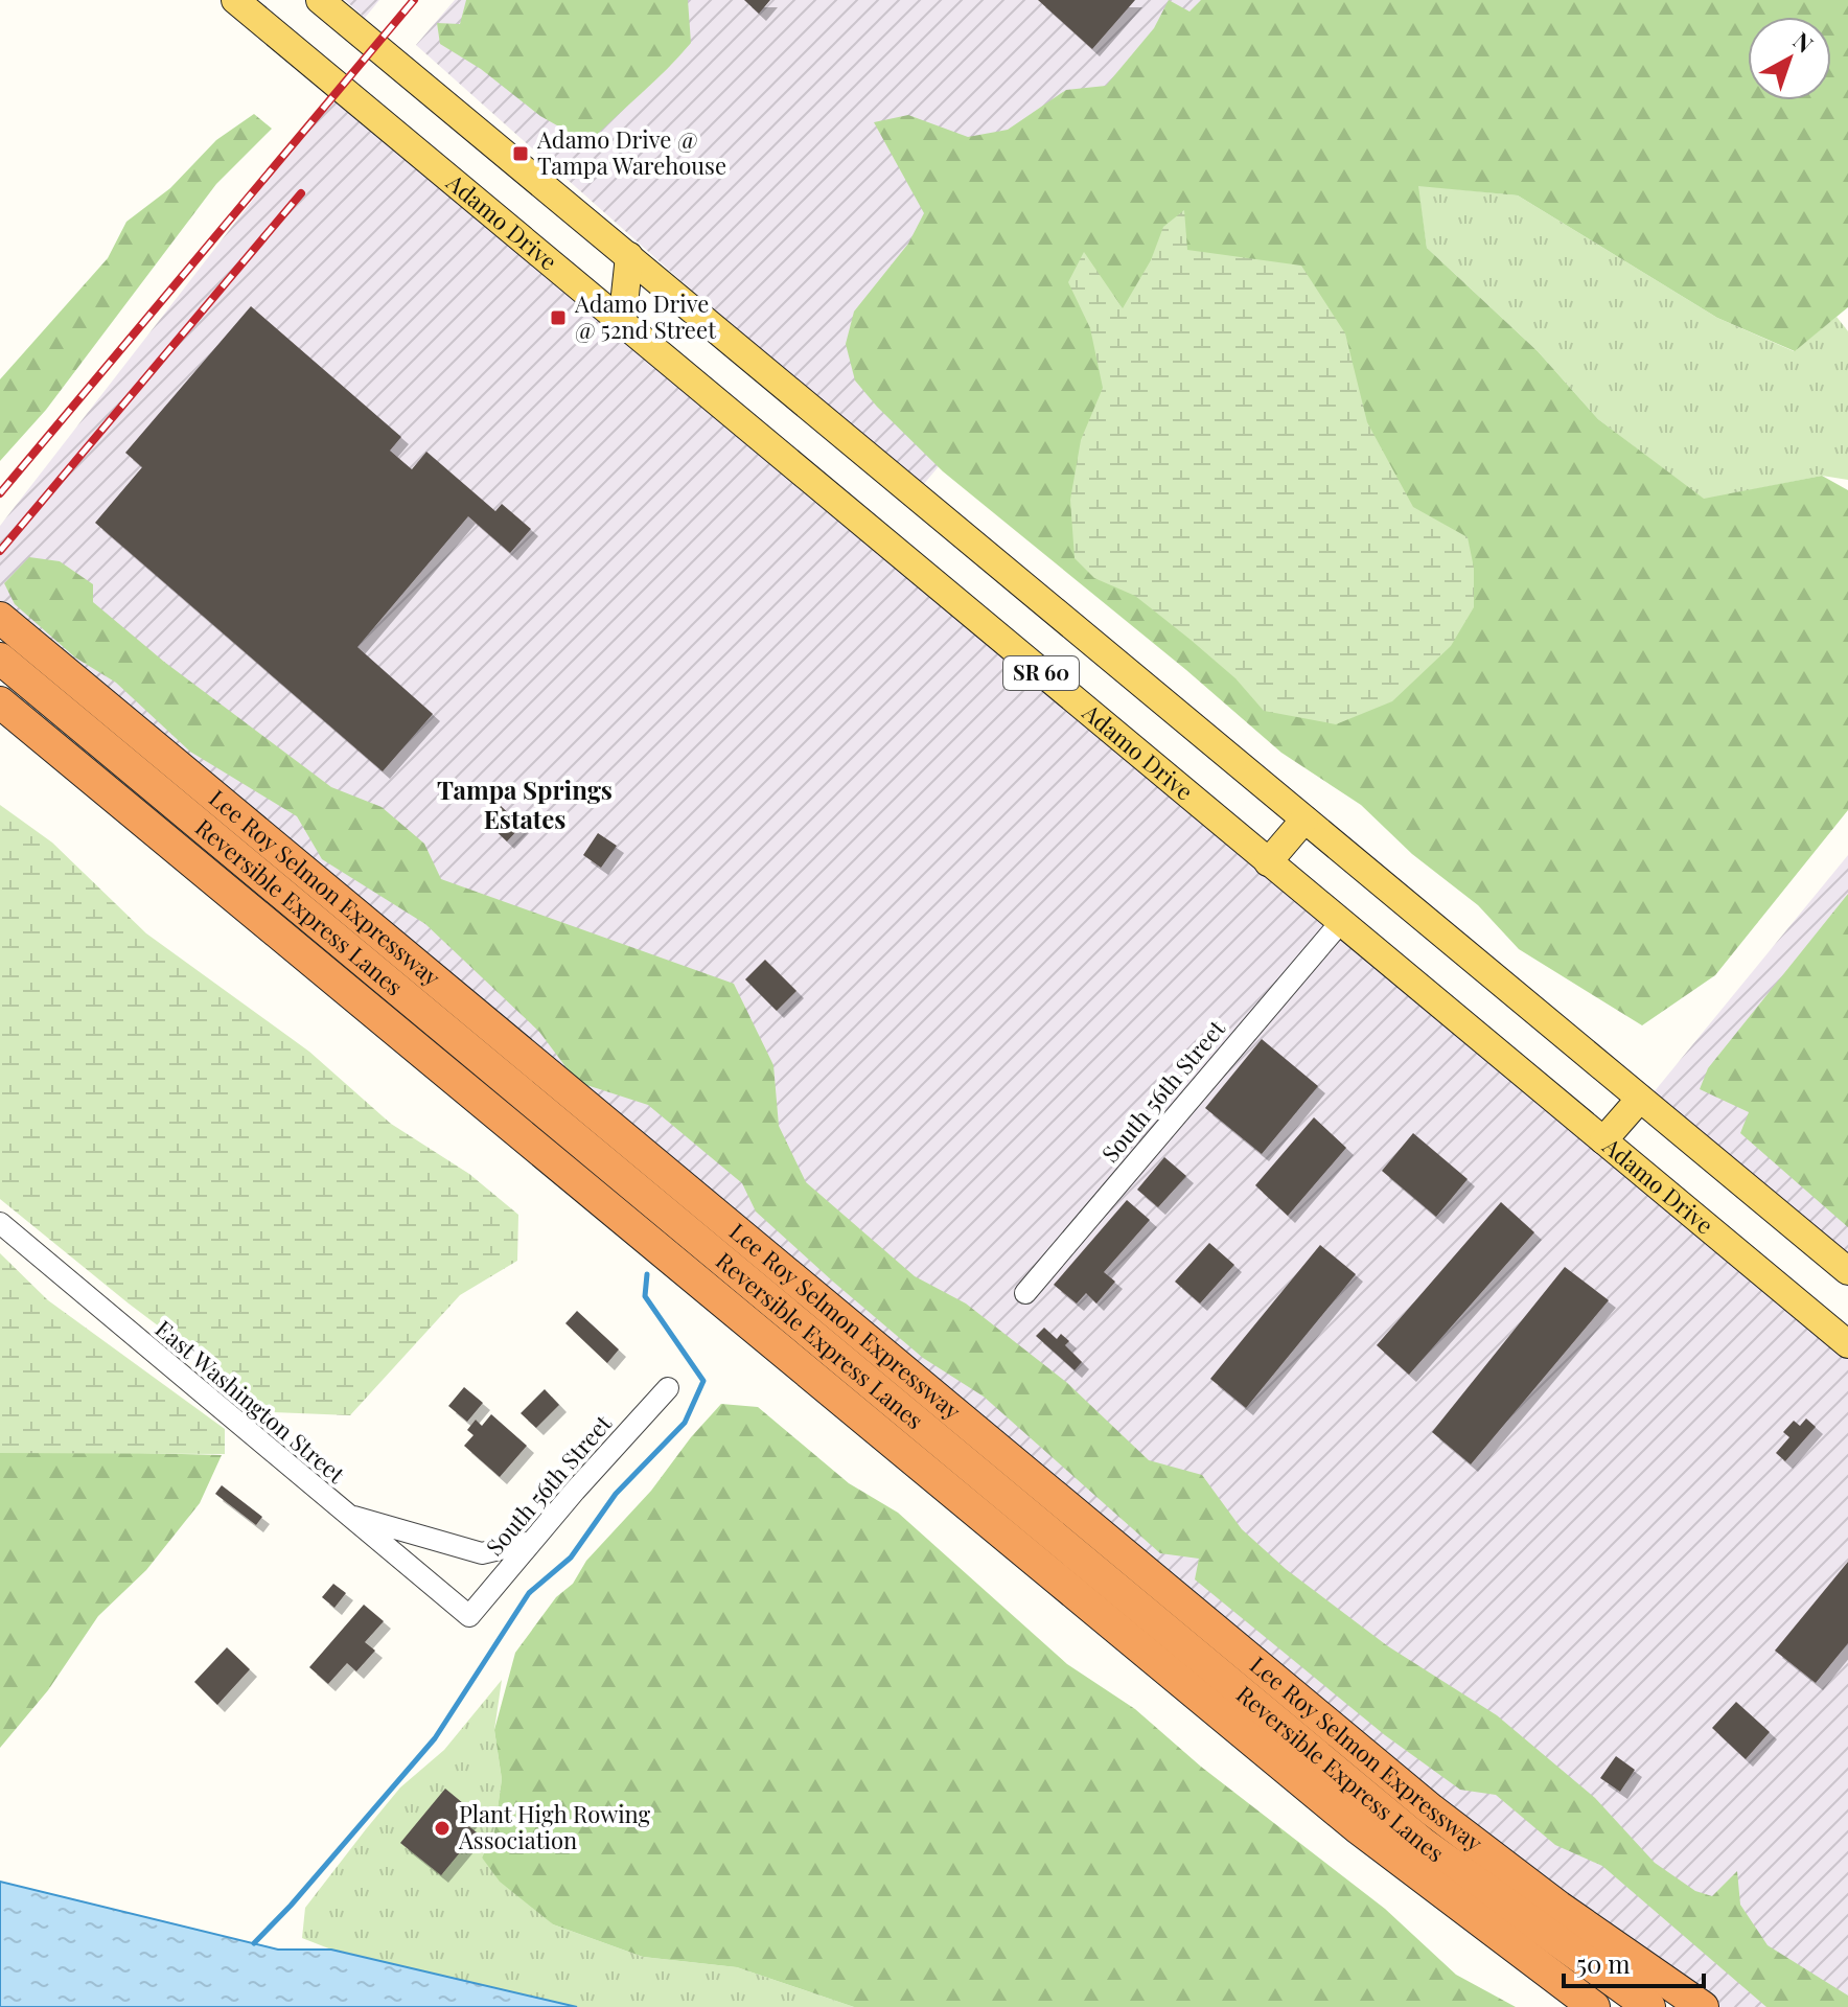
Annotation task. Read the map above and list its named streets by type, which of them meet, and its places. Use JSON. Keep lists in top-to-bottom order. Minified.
{"streets":{"highway":["Lee Roy Selmon Expressway","Reversible Express Lanes"],"main road":["Adamo Drive","SR 60"],"street":["South 56th Street","East Washington Street"]},"crossings":[["Adamo Drive","South 56th Street"],["South 56th Street","East Washington Street"]],"districts":["Tampa Springs Estates"],"places":{"transit":["Adamo Drive @ Tampa Warehouse","Adamo Drive @ 52nd Street"],"other":["Plant High Rowing Association"]},"scale_bar":"50 m","north":"top right"}
